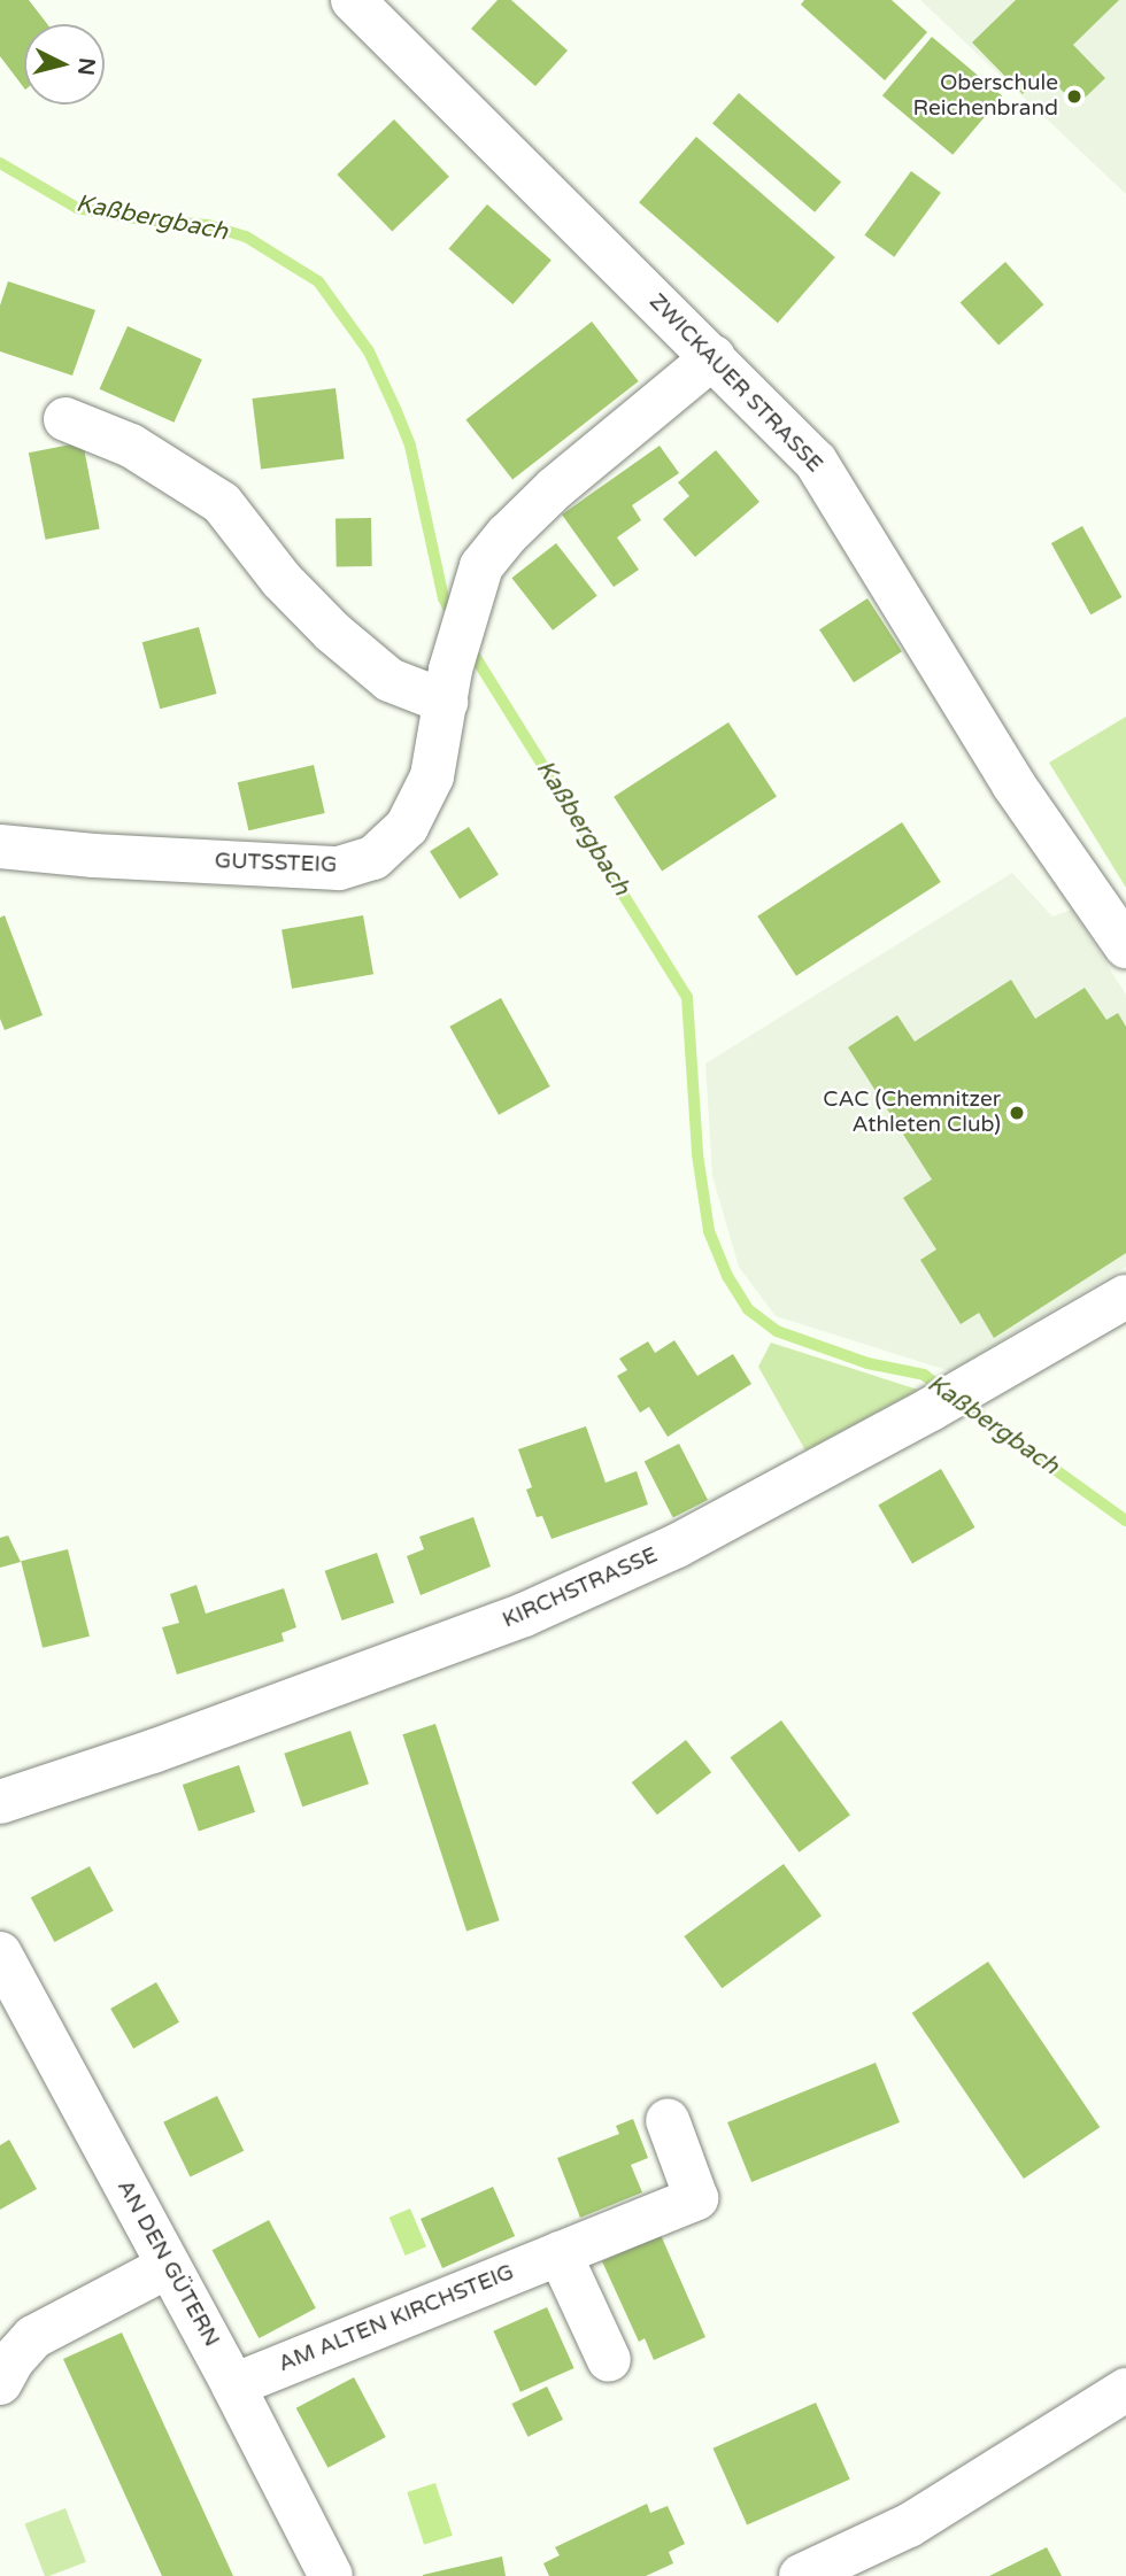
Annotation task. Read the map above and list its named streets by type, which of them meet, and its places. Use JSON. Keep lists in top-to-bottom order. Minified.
{"streets":{"street":["ZWICKAUER STRASSE","GUTSSTEIG","KIRCHSTRASSE","AN DEN GÜTERN","AM ALTEN KIRCHSTEIG"]},"crossings":[["ZWICKAUER STRASSE","GUTSSTEIG"],["AN DEN GÜTERN","AM ALTEN KIRCHSTEIG"]],"water":["Kaßbergbach"],"places":["Oberschule Reichenbrand","CAC (Chemnitzer Athleten Club)"],"north":"right"}
